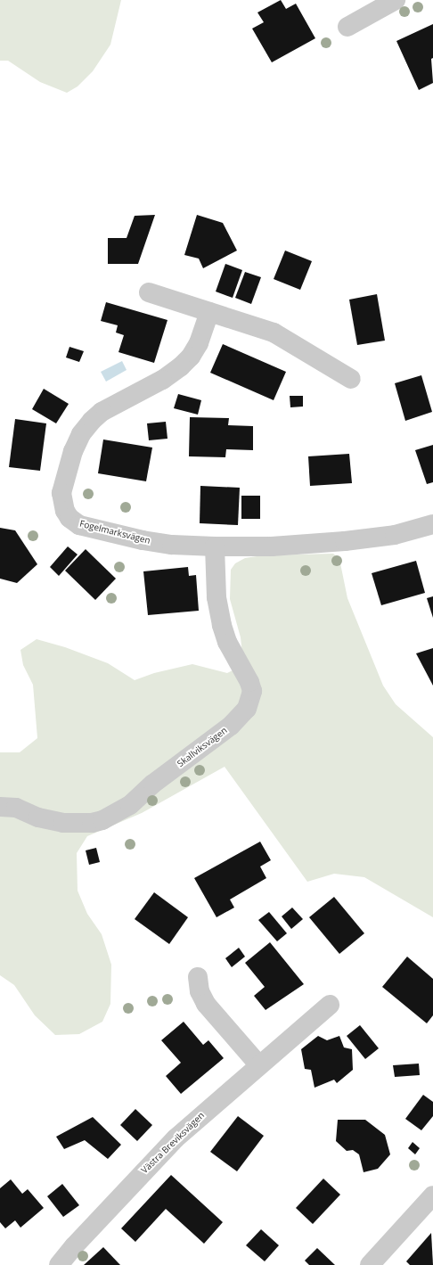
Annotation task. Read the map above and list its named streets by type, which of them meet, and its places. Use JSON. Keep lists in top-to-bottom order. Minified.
{"streets":{"street":["Fogelmarksvägen","Skallviksvägen","Västra Breviksvägen"]},"crossings":[["Fogelmarksvägen","Skallviksvägen"]]}
